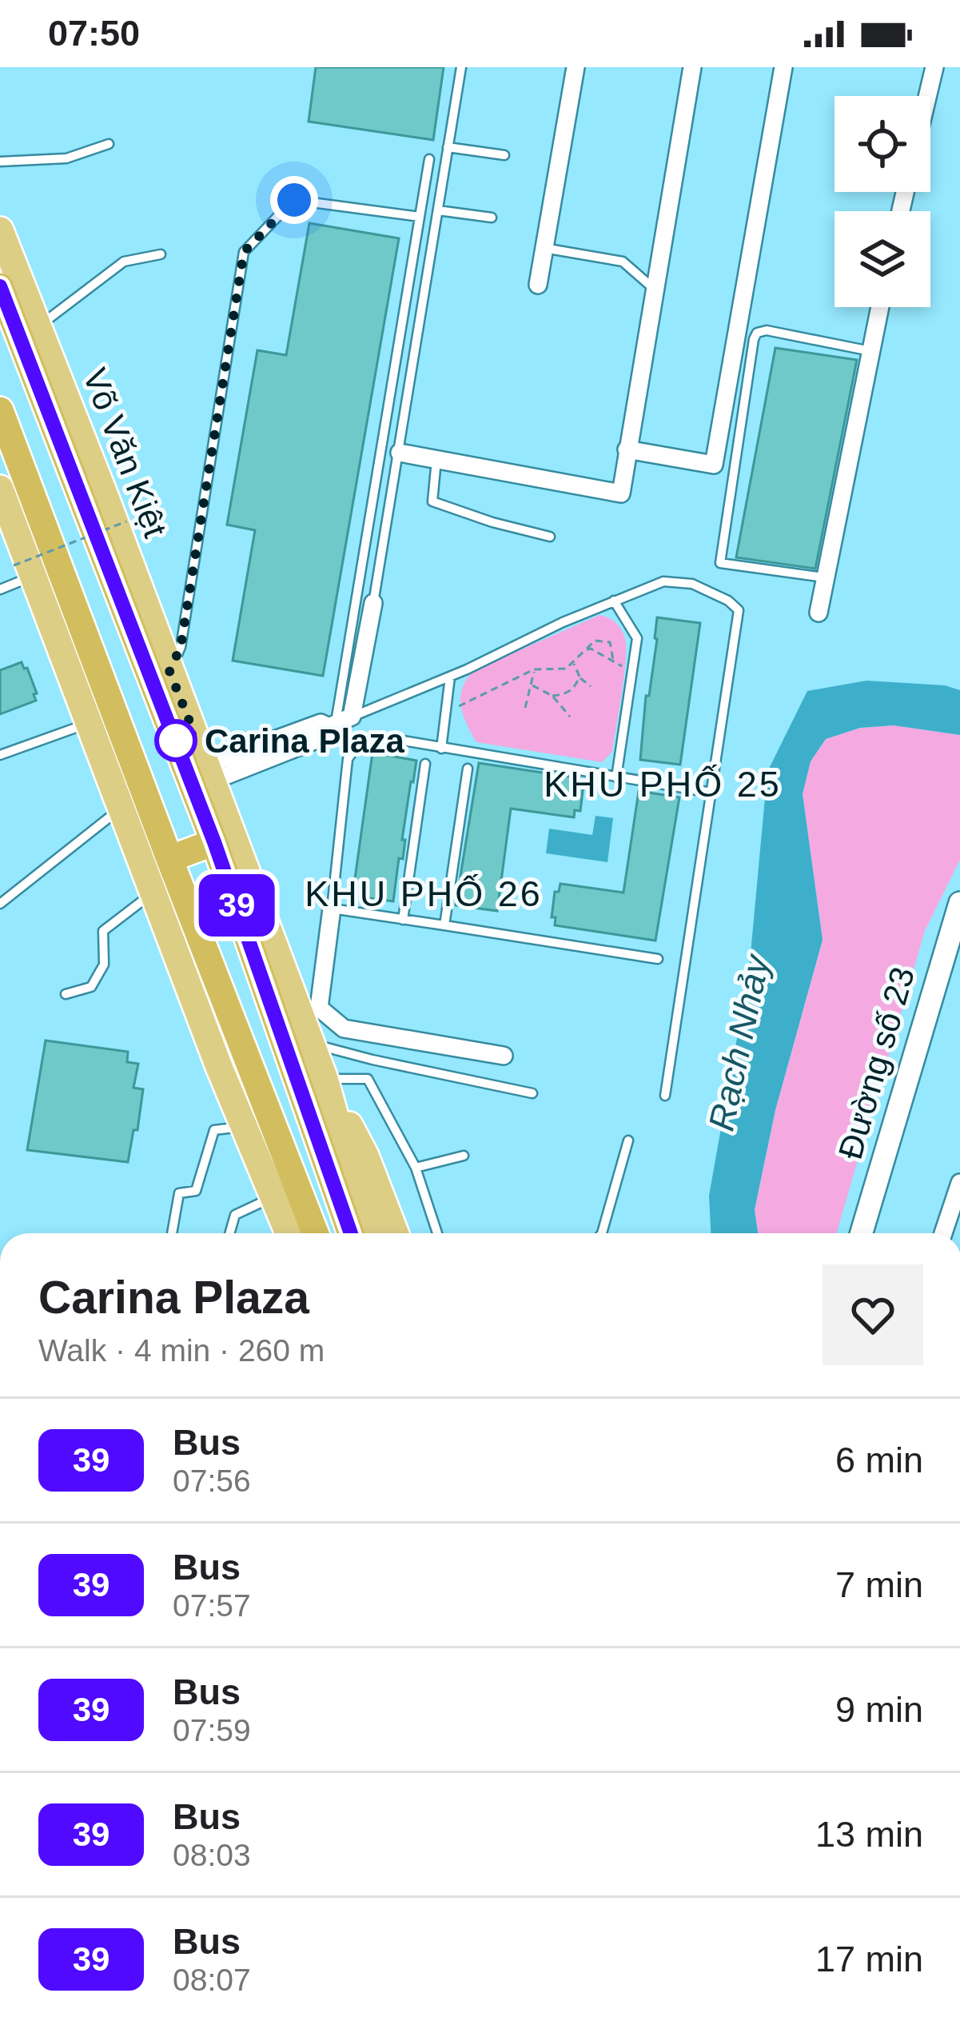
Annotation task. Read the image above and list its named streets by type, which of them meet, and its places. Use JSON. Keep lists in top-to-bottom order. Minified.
{"streets":{"highway":["Võ Văn Kiệt"],"street":["Đường số 23"]},"districts":["KHU PHỐ 25","KHU PHỐ 26"],"water":["Rạch Nhảy"],"places":["Carina Plaza"],"lines":["bus line 39"],"page":{"status":"07:50","on_map":"39","heading":["Carina Plaza","Walk · 4 min · 260 m"],"list":[{"mark":"39","name":"Bus","note":"07:56","value":"6 min"},{"mark":"39","name":"Bus","note":"07:57","value":"7 min"},{"mark":"39","name":"Bus","note":"07:59","value":"9 min"},{"mark":"39","name":"Bus","note":"08:03","value":"13 min"},{"mark":"39","name":"Bus","note":"08:07","value":"17 min"}]}}
